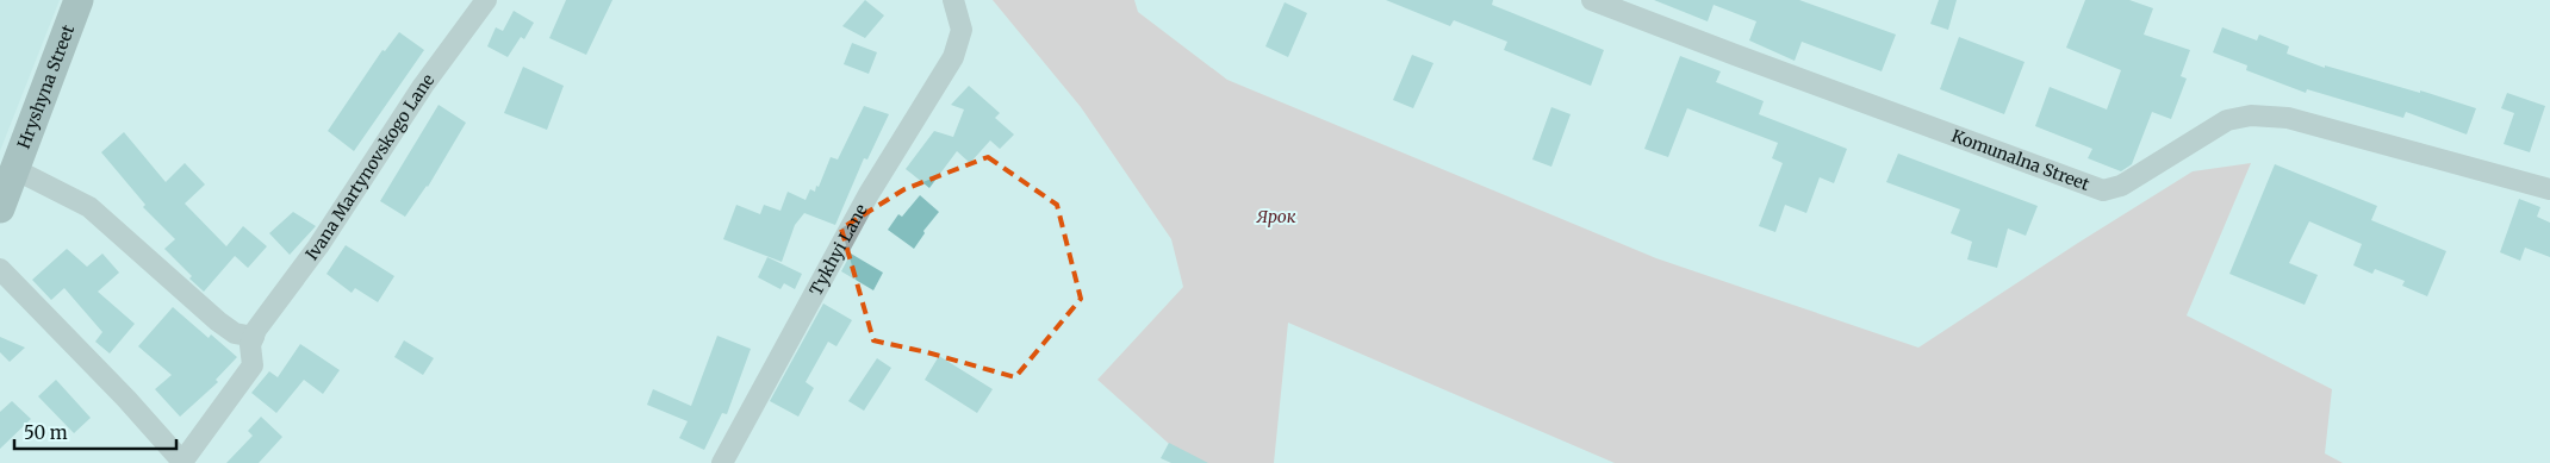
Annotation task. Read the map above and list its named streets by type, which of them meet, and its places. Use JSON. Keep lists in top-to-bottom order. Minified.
{"streets":{"street":["Hryshyna Street","Komunalna Street","Ivana Martynovskogo Lane","Tykhyi Lane"]},"parks":["Ярок"],"scale_bar":"50 m"}
